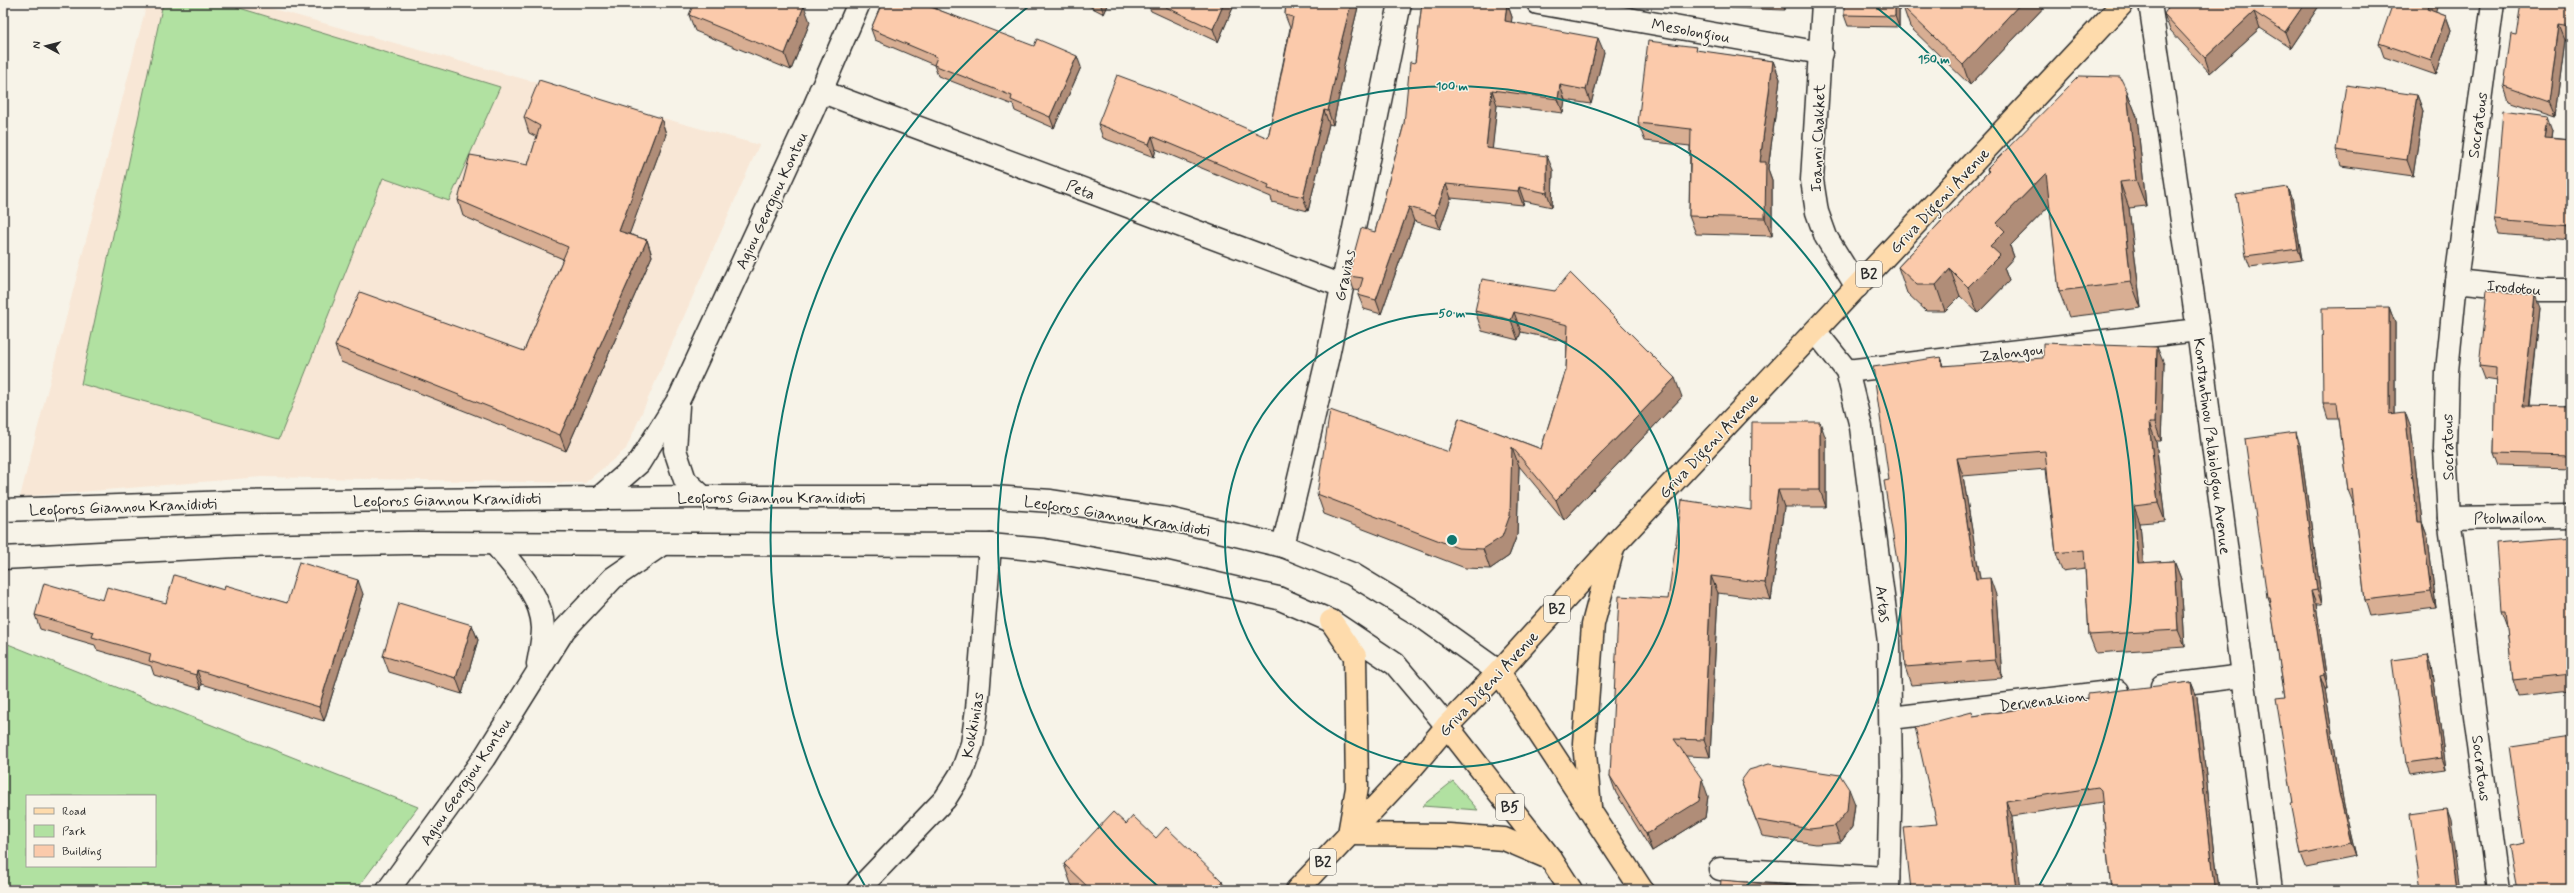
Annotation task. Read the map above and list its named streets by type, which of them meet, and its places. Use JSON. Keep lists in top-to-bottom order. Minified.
{"streets":{"main road":["Griva Digeni Avenue","B2","B5"],"street":["Mesolongiou","Socratous","Ioanni Chakket","Peta","Agiou Georgiou Kontou","Gravias","Irodotou","Zalongou","Konstantinou Palaiologou Avenue","Leoforos Giannou Kranidioti","Ptolmailon","Artas","Dervenakion","Kokkinias"]},"crossings":[["Mesolongiou","Ioanni Chakket"],["Socratous","Irodotou"],["Socratous","Ptolmailon"],["Ioanni Chakket","Griva Digeni Avenue"],["Peta","Agiou Georgiou Kontou"],["Peta","Gravias"],["Agiou Georgiou Kontou","Leoforos Giannou Kranidioti"],["Griva Digeni Avenue","Leoforos Giannou Kranidioti"],["Griva Digeni Avenue","Artas"],["Griva Digeni Avenue","B5"],["Gravias","Leoforos Giannou Kranidioti"],["Zalongou","Konstantinou Palaiologou Avenue"],["Zalongou","Artas"],["Konstantinou Palaiologou Avenue","Dervenakion"],["Artas","Dervenakion"]],"legend":["Road","Park","Building"],"north":"left","rings":["150 m","100 m","50 m"]}
